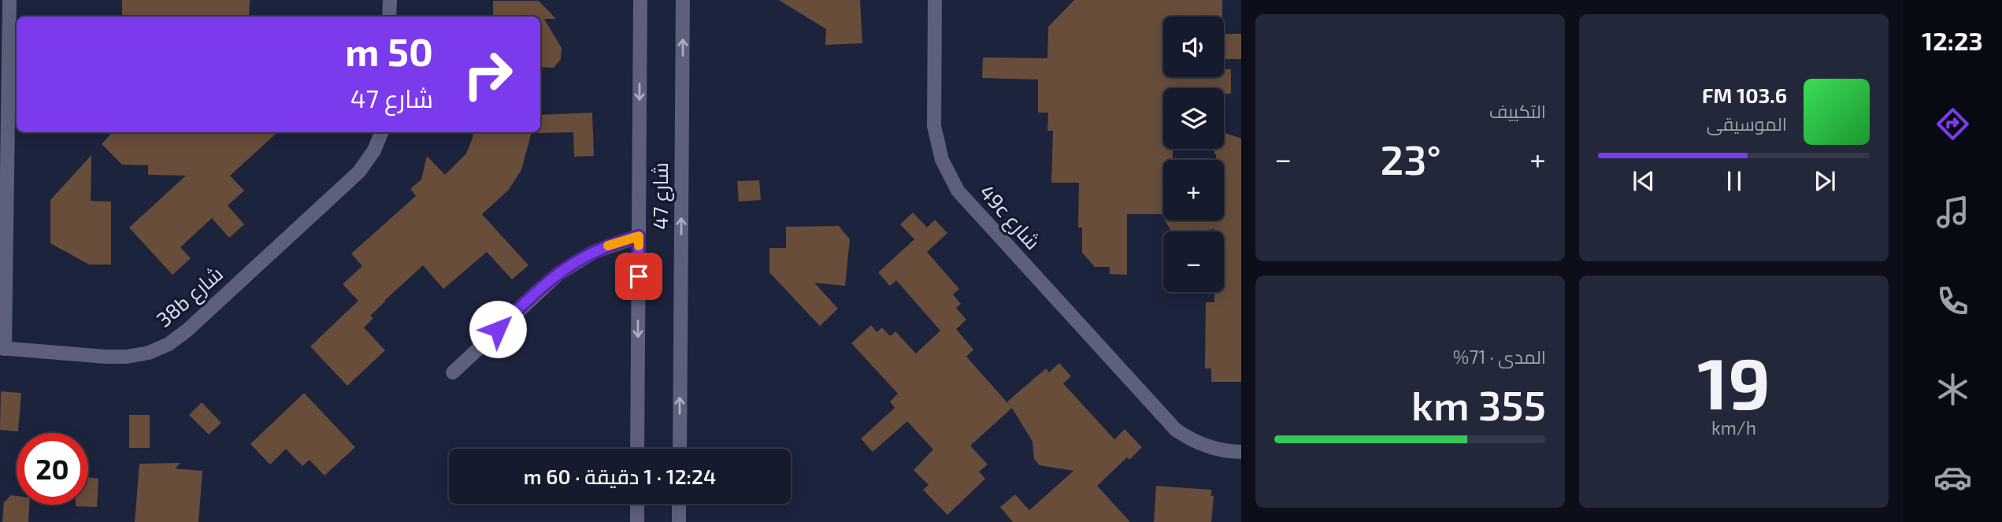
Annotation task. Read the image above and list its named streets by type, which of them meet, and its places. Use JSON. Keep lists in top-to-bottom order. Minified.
{"streets":{"street":["شارع 47","49c شارع","38b شارع"]},"page":{"tabs":"12:23","tile":["التكييف",["19","km/h"],["المدى · 71%","355 km"]],"map_buttons":["+","−"],"turn":["50 m","شارع 47"],"song":["103.6 FM","الموسيقى"],"heat":["−","23°","+"],"limit":"20","trip":"12:24 · 1 دقيقة · 60 m"}}
